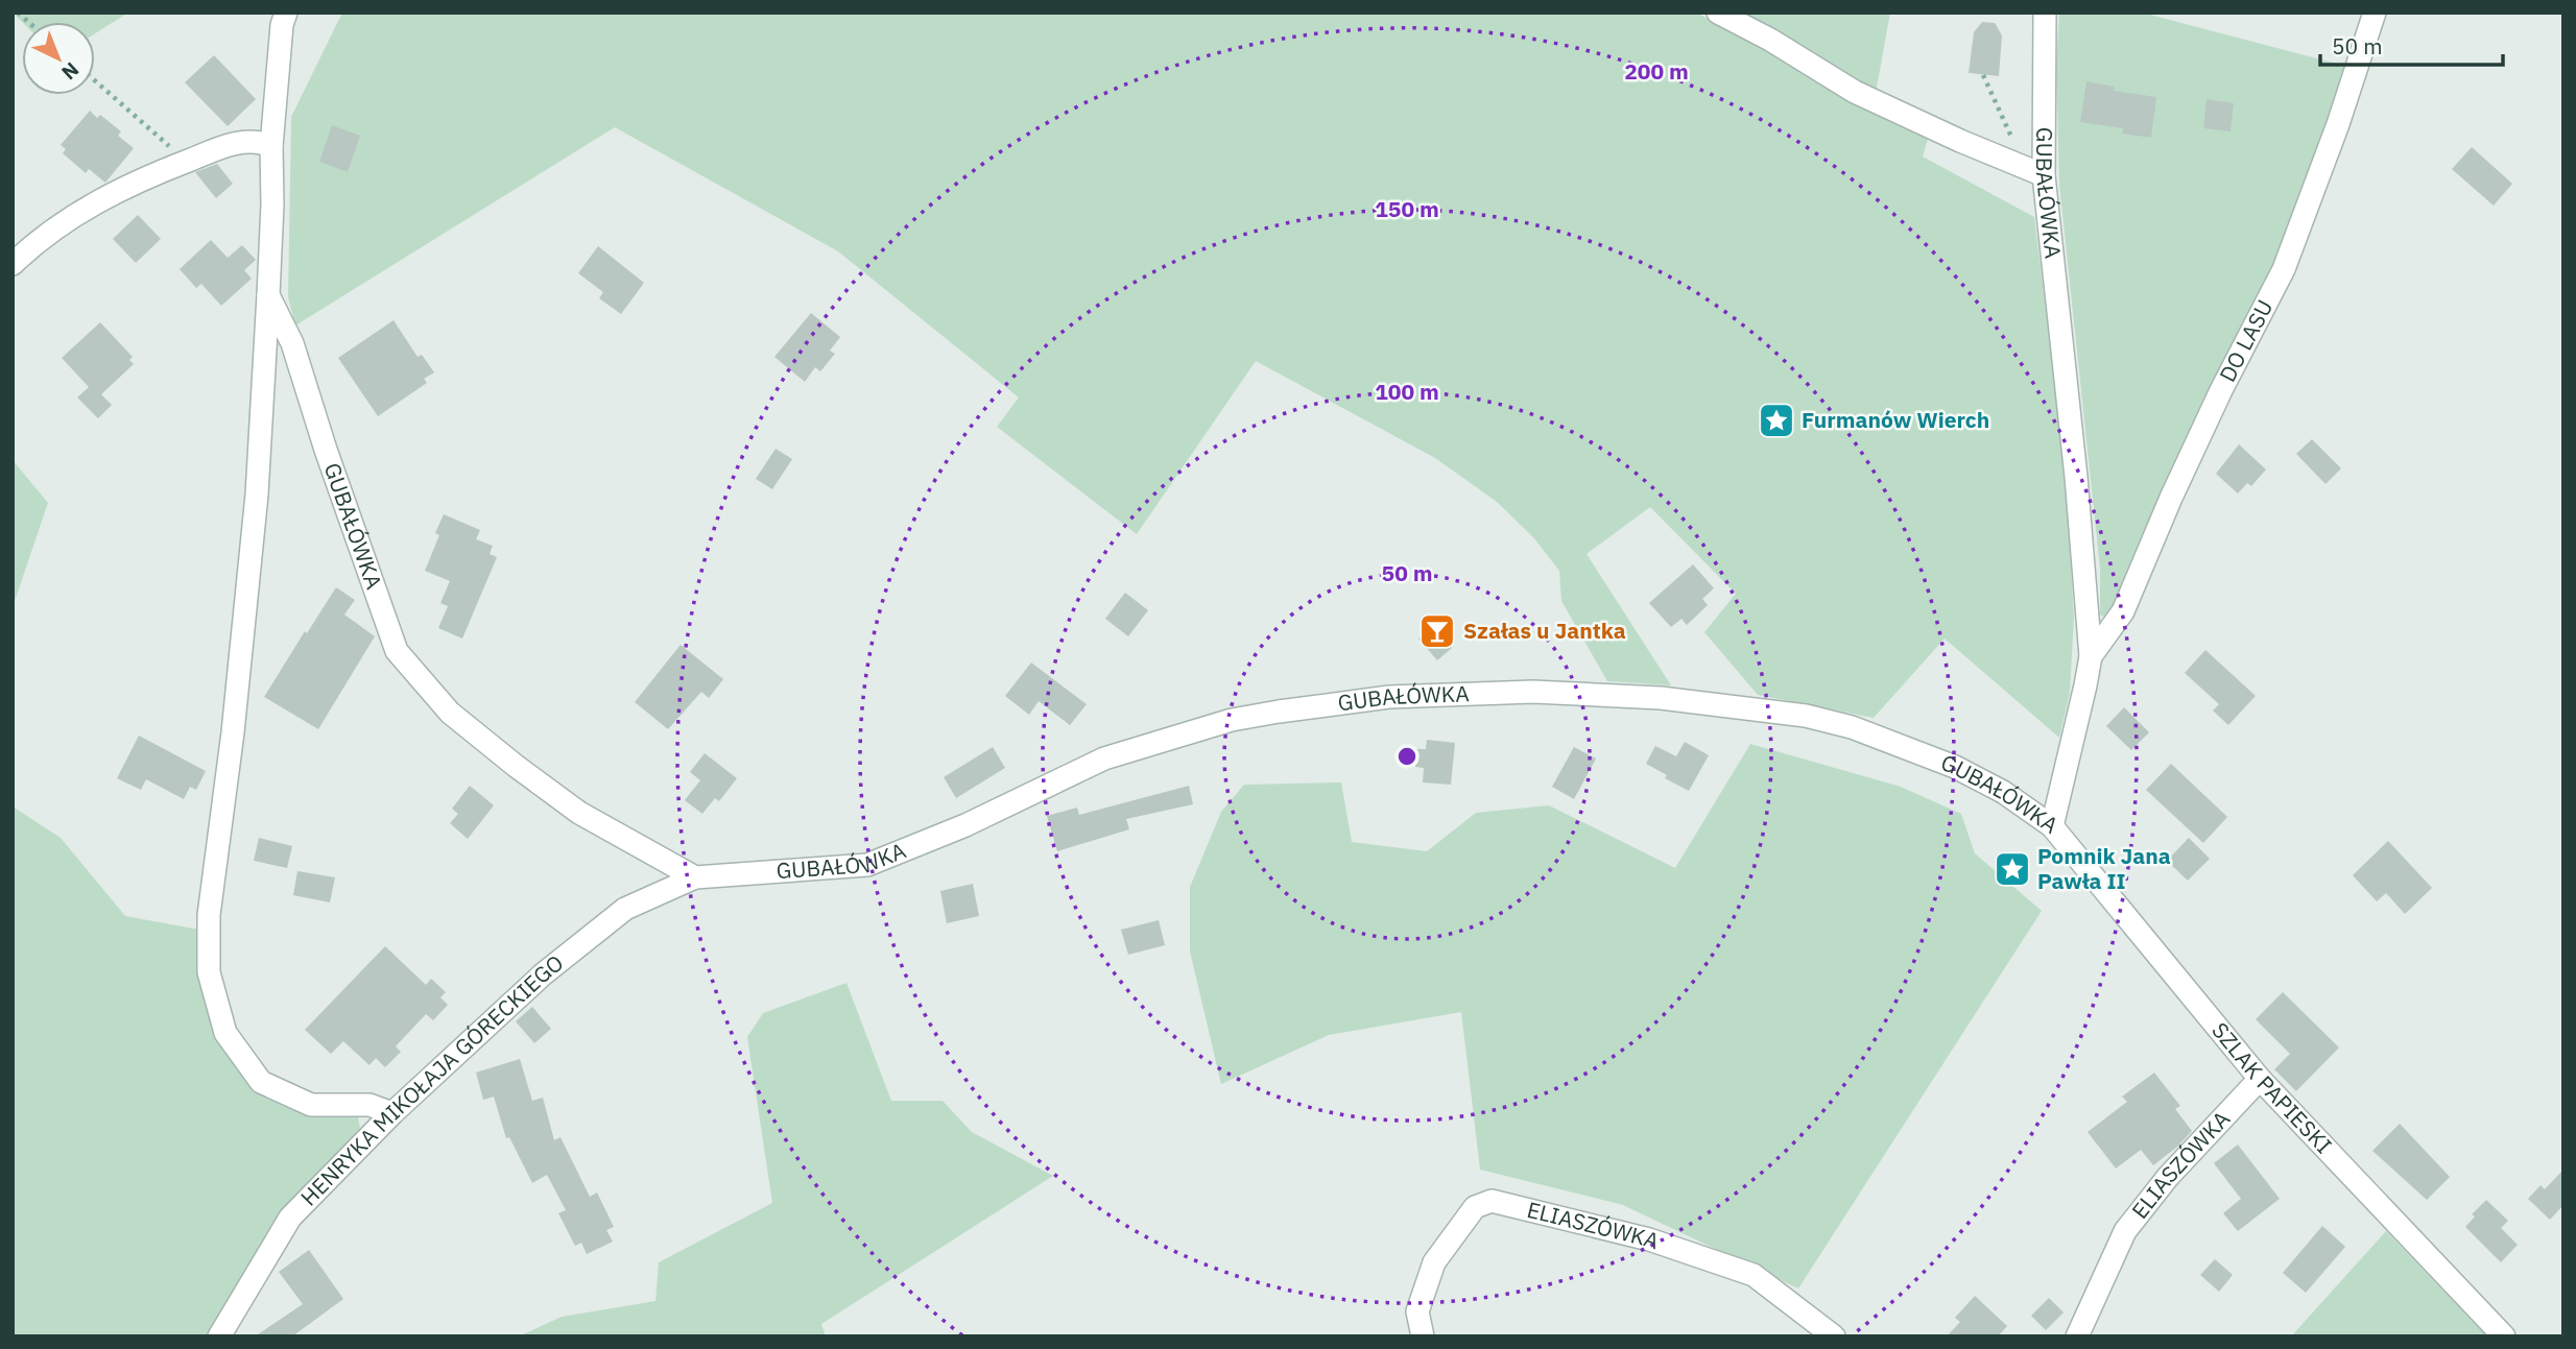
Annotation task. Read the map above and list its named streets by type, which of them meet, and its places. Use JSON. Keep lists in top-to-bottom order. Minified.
{"streets":{"street":["GUBAŁÓWKA","DO LASU","HENRYKA MIKOŁAJA GÓRECKIEGO","SZLAK PAPIESKI","ELIASZÓWKA"]},"crossings":[["GUBAŁÓWKA","DO LASU"],["GUBAŁÓWKA","HENRYKA MIKOŁAJA GÓRECKIEGO"],["GUBAŁÓWKA","SZLAK PAPIESKI"],["SZLAK PAPIESKI","ELIASZÓWKA"]],"places":{"place":["Furmanów Wierch","Pomnik Jana Pawła II"],"bar":["Szałas u Jantka"]},"scale_bar":"50 m","north":"bottom right","rings":["200 m","150 m","100 m","50 m"]}
